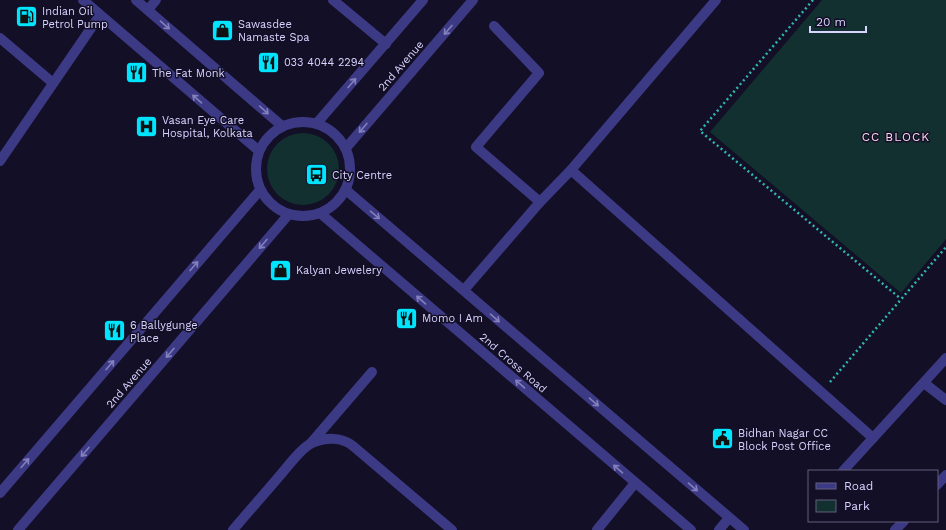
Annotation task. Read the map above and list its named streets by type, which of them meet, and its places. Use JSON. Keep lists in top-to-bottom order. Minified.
{"streets":{"street":["2nd Avenue","2nd Cross Road"]},"crossings":[["2nd Avenue","2nd Cross Road"]],"districts":["CC BLOCK"],"places":{"fuel station":["Indian Oil Petrol Pump"],"shop":["Sawasdee Namaste Spa","Kalyan Jewelery"],"restaurant":["033 4044 2294","The Fat Monk","Momo I Am","6 Ballygunge Place"],"hospital":["Vasan Eye Care Hospital, Kolkata"],"bus stop":["City Centre"],"public building":["Bidhan Nagar CC Block Post Office"]},"legend":["Road","Park"],"scale_bar":"20 m"}
